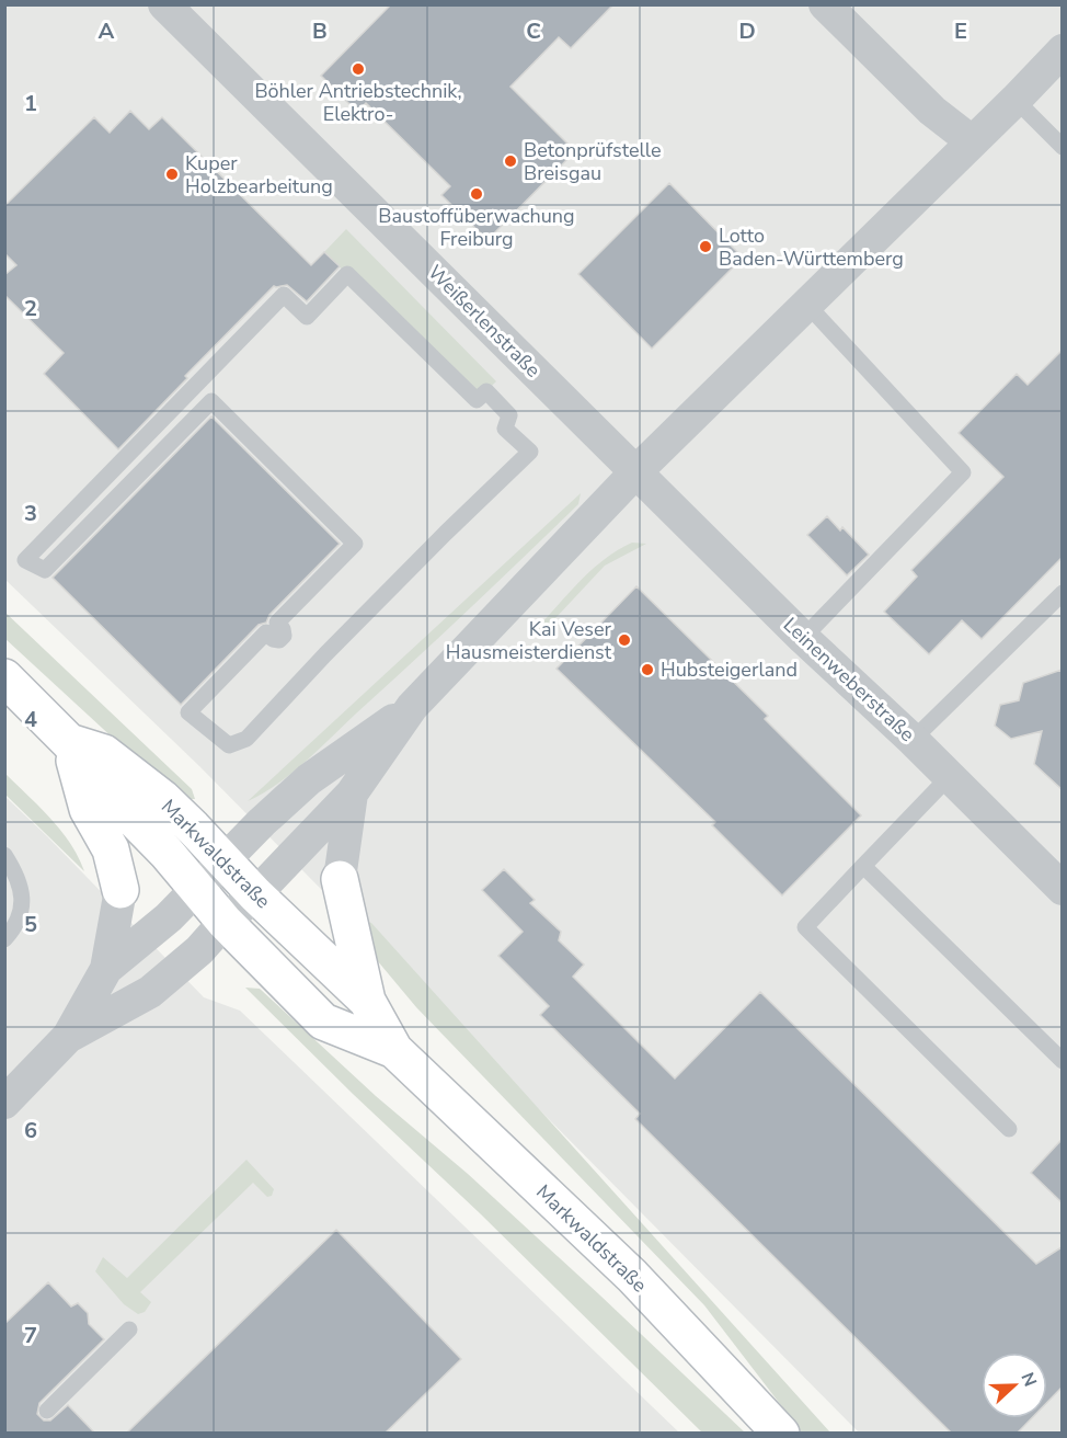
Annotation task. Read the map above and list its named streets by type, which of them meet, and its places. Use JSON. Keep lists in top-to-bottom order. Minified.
{"streets":{"main road":["Markwaldstraße"],"street":["Weißerlenstraße","Leinenweberstraße"]},"crossings":[["Weißerlenstraße","Leinenweberstraße"]],"places":["Böhler Antriebstechnik, Elektro-","Betonprüfstelle Breisgau","Kuper Holzbearbeitung","Baustoffüberwachung Freiburg","Lotto Baden-Württemberg","Kai Veser Hausmeisterdienst","Hubsteigerland"],"north":"right","grid":{"columns":["A","B","C","D","E"],"rows":["1","2","3","4","5","6","7"]}}
